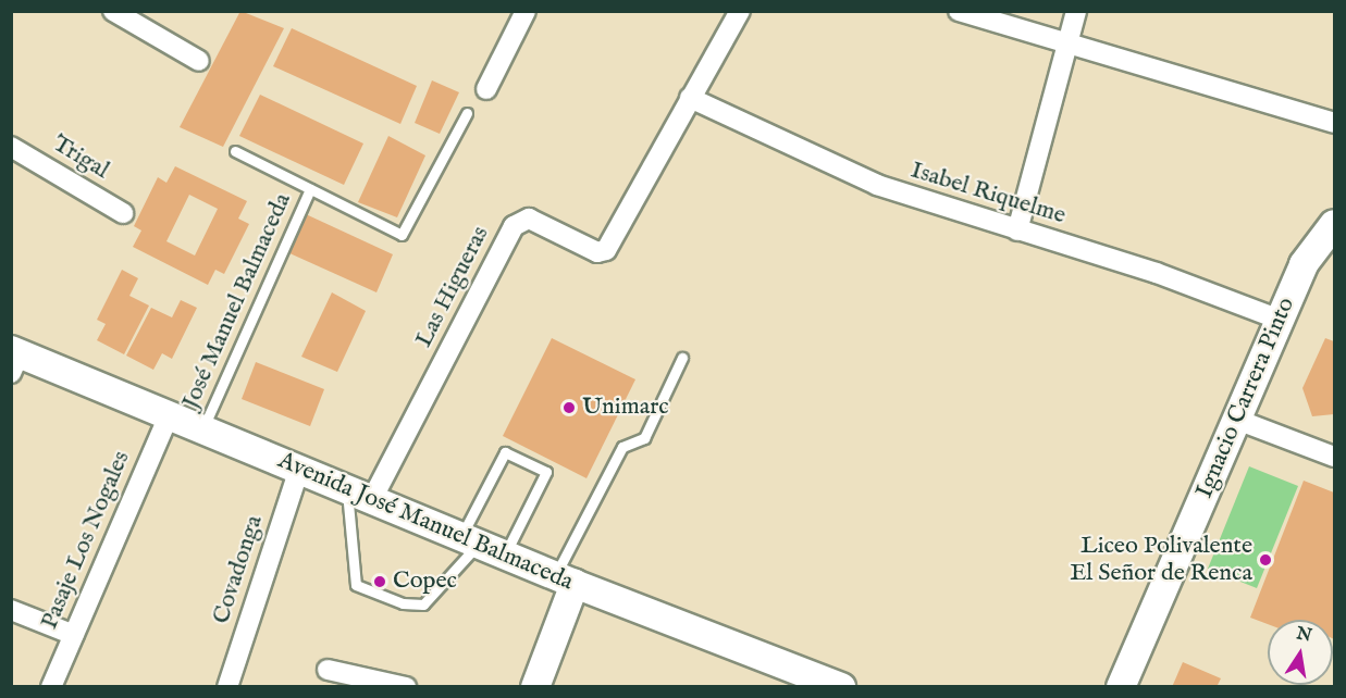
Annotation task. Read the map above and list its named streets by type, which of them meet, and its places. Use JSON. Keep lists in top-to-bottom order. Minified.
{"streets":{"main road":["Ignacio Carrera Pinto","Avenida José Manuel Balmaceda"],"street":["Trigal","Isabel Riquelme","Las Higueras","Pasaje Los Nogales","Covadonga"],"lane":["José Manuel Balmaceda"]},"crossings":[["Isabel Riquelme","Las Higueras"],["Isabel Riquelme","Ignacio Carrera Pinto"],["Las Higueras","Avenida José Manuel Balmaceda"],["José Manuel Balmaceda","Avenida José Manuel Balmaceda"],["Avenida José Manuel Balmaceda","Pasaje Los Nogales"],["Avenida José Manuel Balmaceda","Covadonga"]],"places":["Unimarc","Liceo Polivalente El Señor de Renca","Copec"],"north":"top"}
